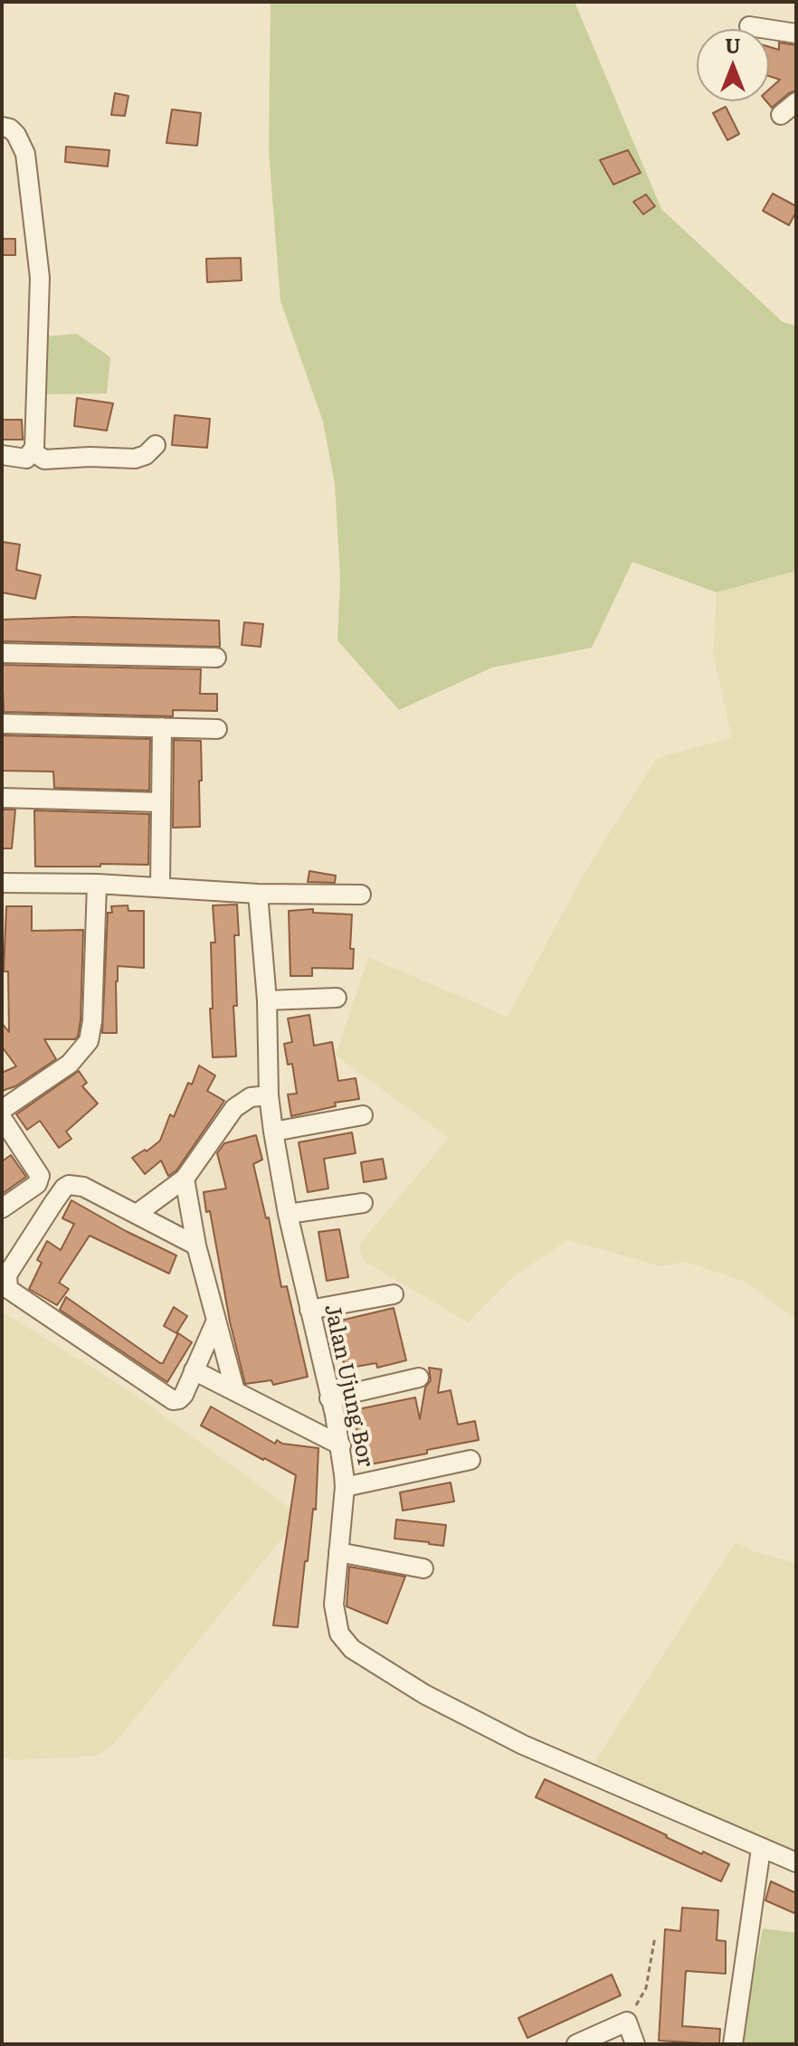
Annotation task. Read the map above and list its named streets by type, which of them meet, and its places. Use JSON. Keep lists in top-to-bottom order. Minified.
{"streets":{"street":["Jalan Ujung Bor"]},"north":"top"}
